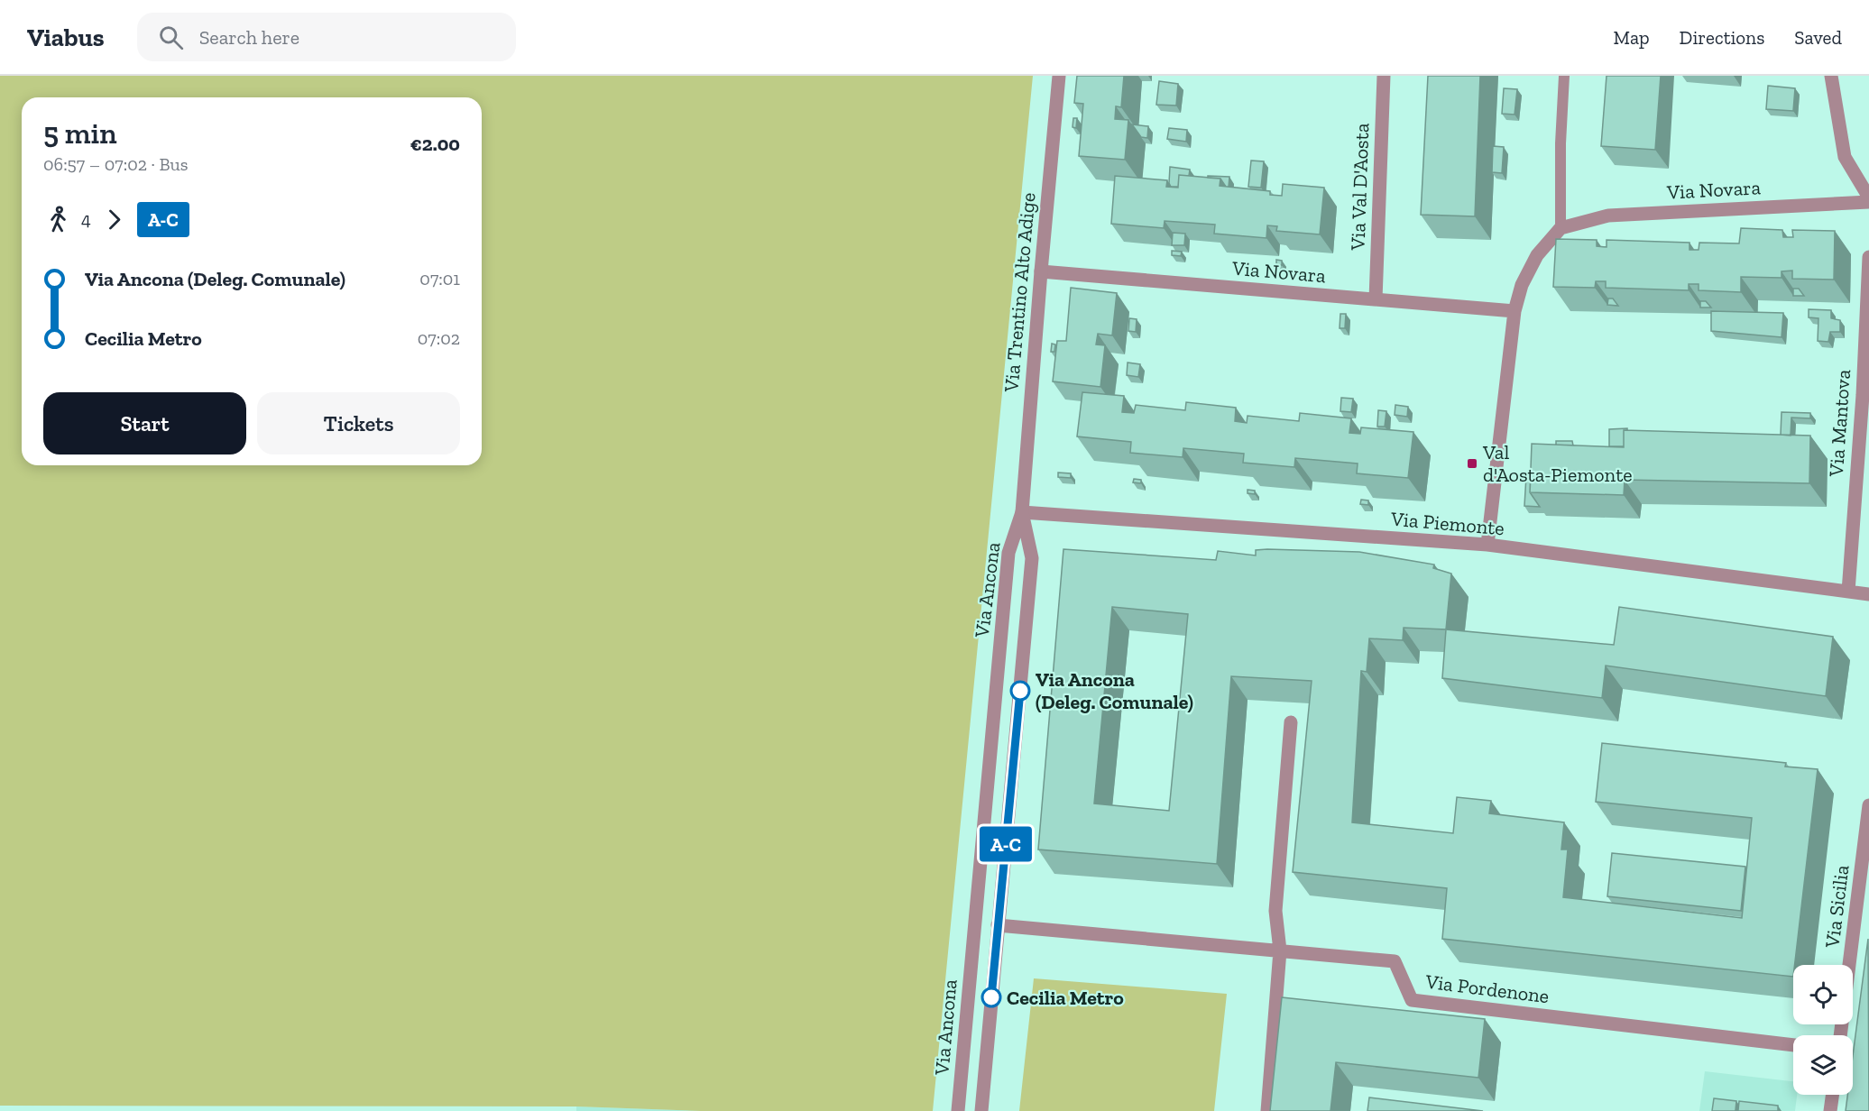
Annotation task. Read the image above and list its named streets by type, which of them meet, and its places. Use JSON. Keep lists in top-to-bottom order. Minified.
{"streets":{"street":["Via Val D'Aosta","Via Novara","Via Trentino Alto Adige","Via Mantova","Via Piemonte","Via Ancona","Via Sicilia","Via Pordenone"]},"crossings":[["Via Val D'Aosta","Via Novara"],["Via Novara","Via Trentino Alto Adige"],["Via Trentino Alto Adige","Via Piemonte"],["Via Trentino Alto Adige","Via Ancona"],["Via Mantova","Via Piemonte"],["Via Piemonte","Via Ancona"],["Via Ancona","Via Pordenone"]],"places":{"transit":["Val d'Aosta-Piemonte"],"other":["Via Ancona (Deleg. Comunale)","Cecilia Metro"]},"lines":["bus line A-C"],"page":{"header":"Viabus","search":"Search here","nav":["Map","Directions","Saved"],"on_map":"A-C","heading":["5 min","06:57 – 07:02 · Bus","€2.00"],"legs":["4","A-C"],"list":[{"name":"Via Ancona (Deleg. Comunale)","value":"07:01"},{"name":"Cecilia Metro","value":"07:02"}],"buttons":["Start","Tickets"]}}
